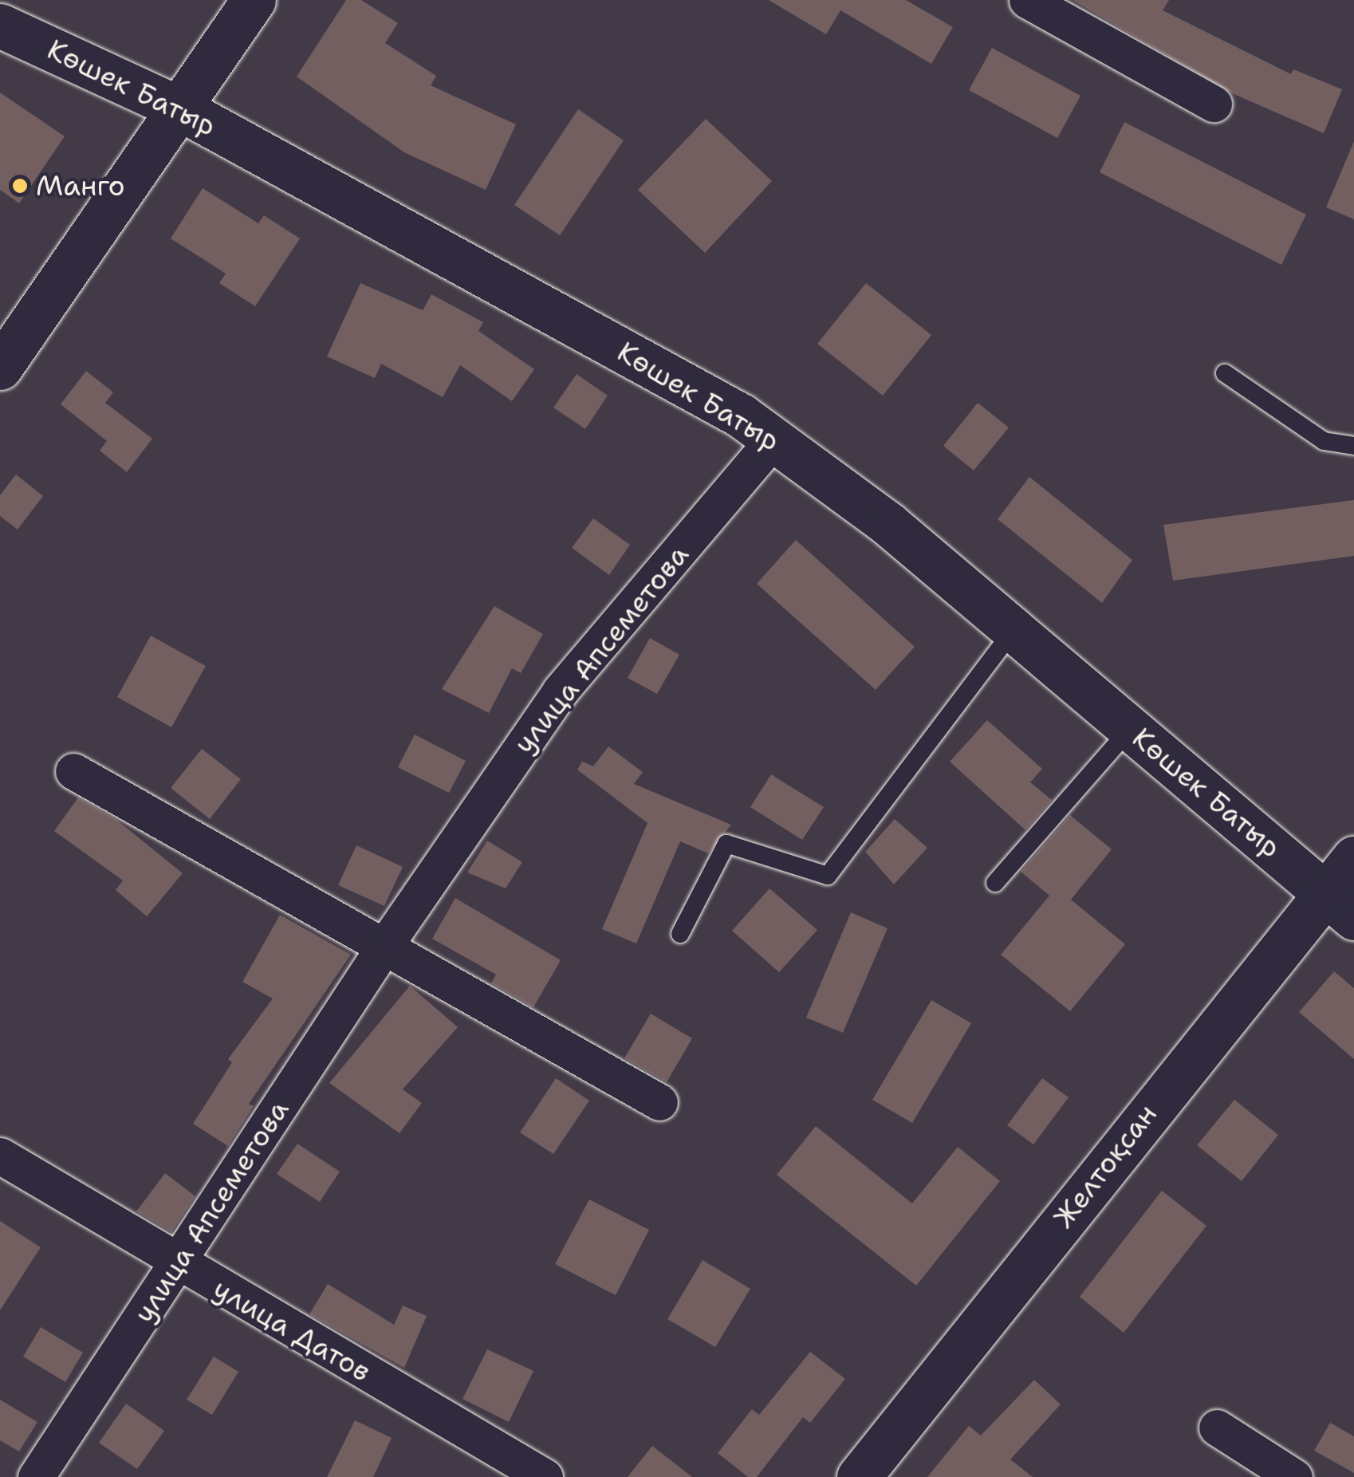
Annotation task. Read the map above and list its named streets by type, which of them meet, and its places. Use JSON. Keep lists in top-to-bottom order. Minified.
{"streets":{"street":["Көшек Батыр","улица Апсеметова","Желтоқсан","улица Датов"]},"crossings":[["Көшек Батыр","улица Апсеметова"],["Көшек Батыр","Желтоқсан"],["улица Апсеметова","улица Датов"]],"places":["Манго"]}
